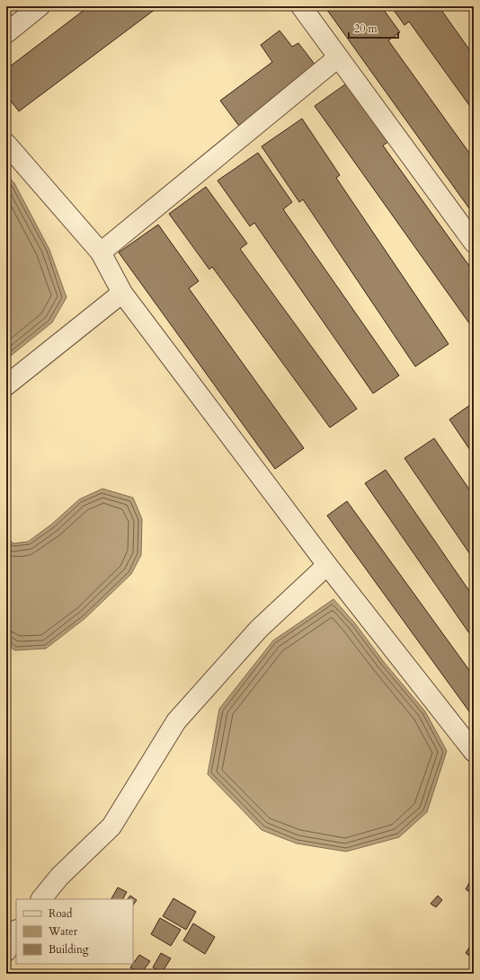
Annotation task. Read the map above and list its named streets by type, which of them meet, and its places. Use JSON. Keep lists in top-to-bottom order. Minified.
{"legend":["Road","Water","Building"],"scale_bar":"20 m"}
